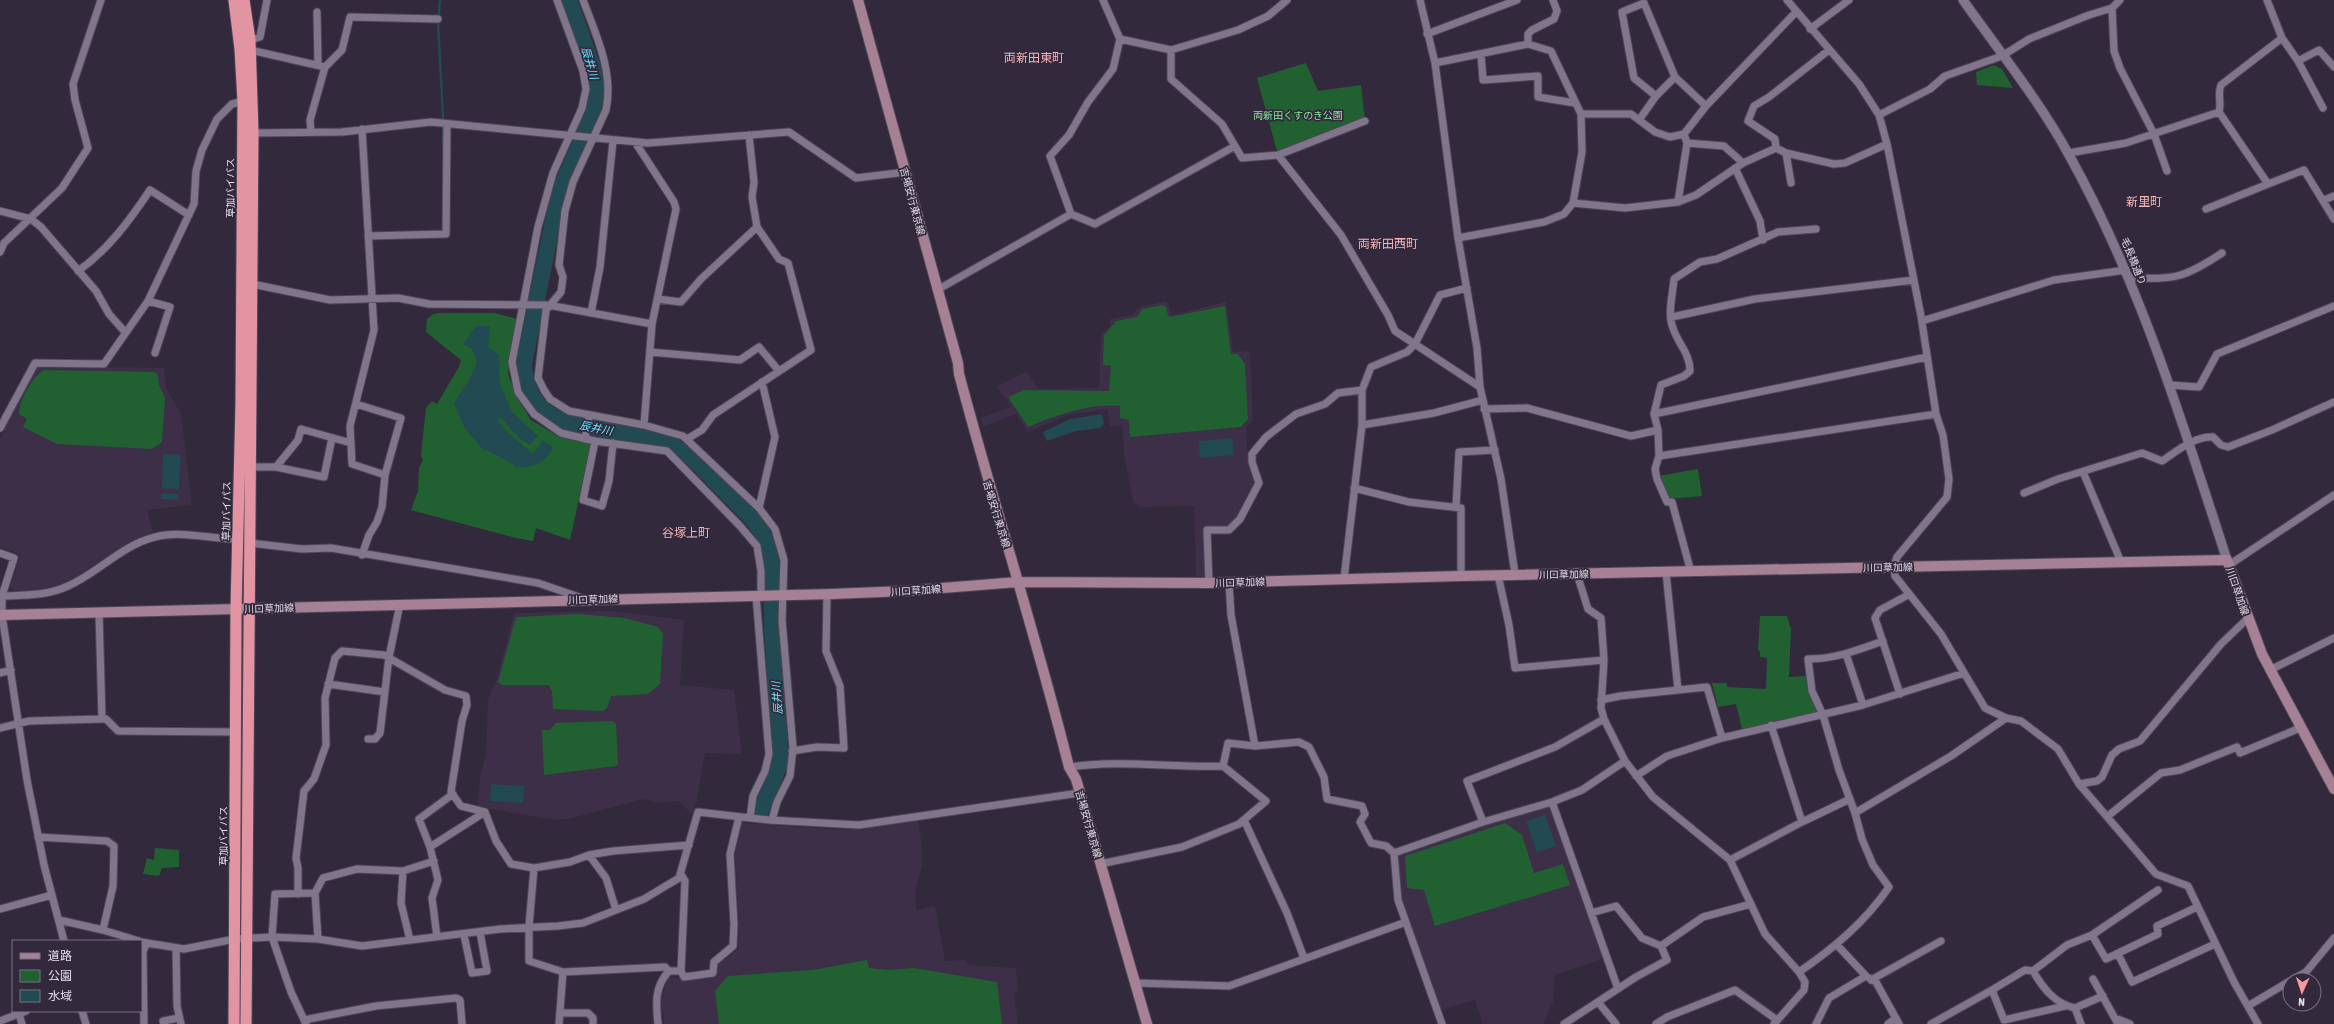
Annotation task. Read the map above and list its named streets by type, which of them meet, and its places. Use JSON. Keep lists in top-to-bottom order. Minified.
{"streets":{"highway":["草加バイパス"],"main road":["吉場安行東京線","川口草加線"],"street":["毛長橋通り"]},"crossings":[["草加バイパス","川口草加線"],["吉場安行東京線","川口草加線"],["毛長橋通り","川口草加線"]],"districts":["両新田東町","新里町","両新田西町","谷塚上町"],"water":["辰井川"],"parks":["両新田くすのき公園"],"legend":["道路","公園","水域"],"north":"bottom"}
